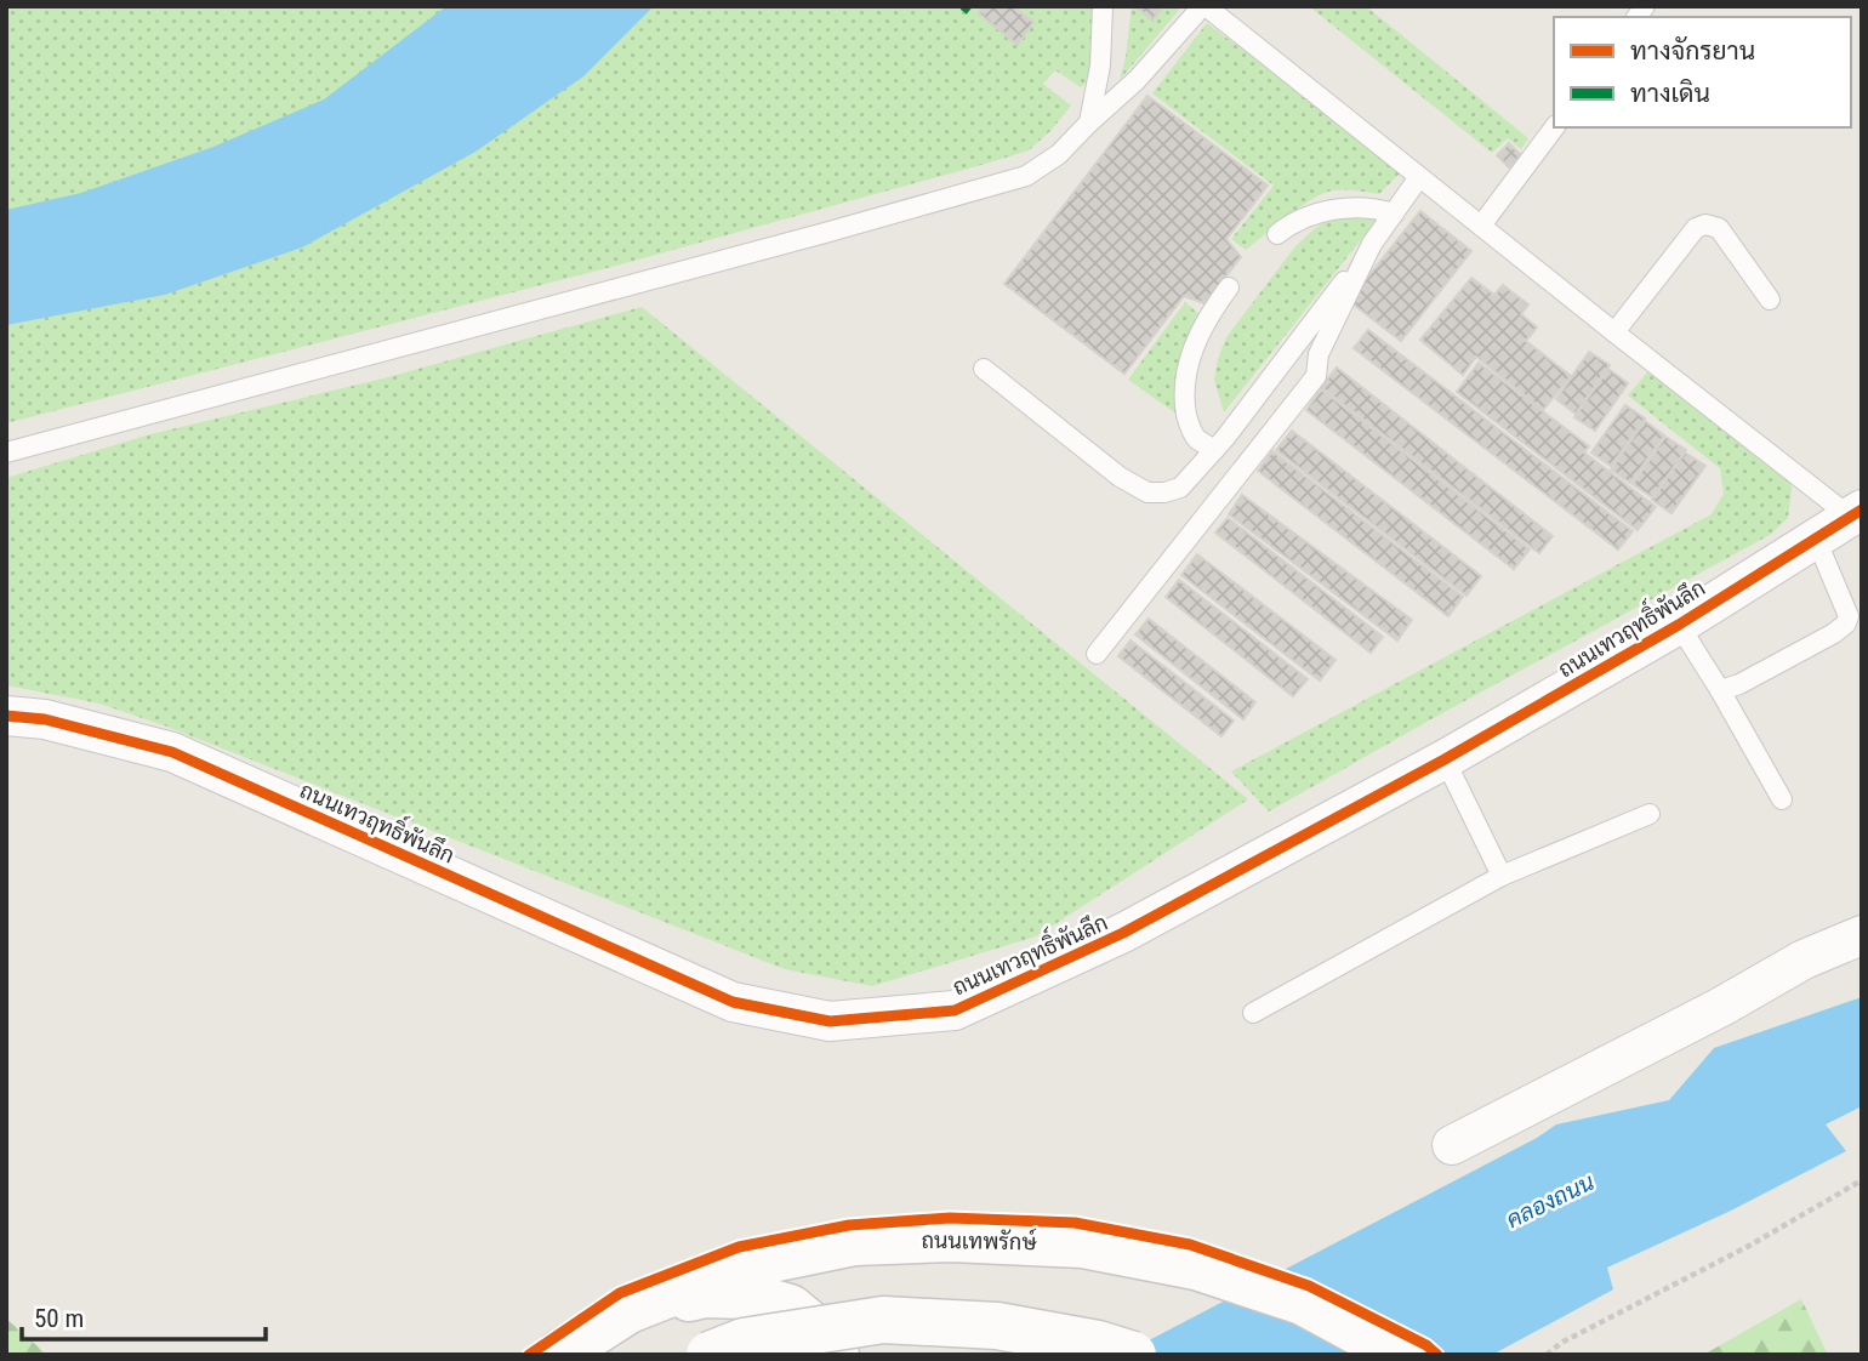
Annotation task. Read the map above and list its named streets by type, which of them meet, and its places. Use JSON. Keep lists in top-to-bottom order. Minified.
{"streets":{"main road":["ถนนเทพรักษ์"],"street":["ถนนเทวฤทธิ์พันลึก"]},"water":["คลองถนน"],"legend":["ทางจักรยาน","ทางเดิน"],"scale_bar":"50 m"}
